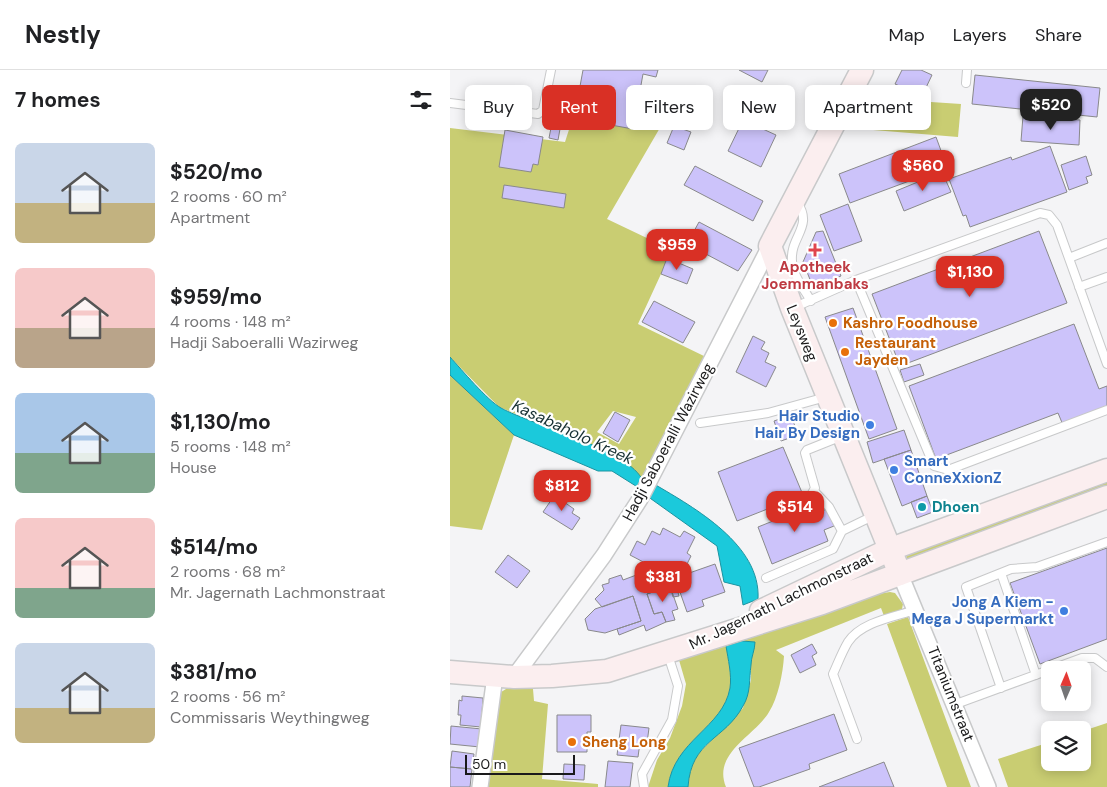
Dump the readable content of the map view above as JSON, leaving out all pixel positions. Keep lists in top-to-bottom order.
{
  "streets": {
    "main road": ["Leysweg", "Mr. Jagernath Lachmonstraat"],
    "street": ["Hadji Saboeralli Wazirweg", "Titaniumstraat"]
  },
  "crossings": [
    ["Leysweg", "Hadji Saboeralli Wazirweg"],
    ["Leysweg", "Mr. Jagernath Lachmonstraat"],
    ["Leysweg", "Titaniumstraat"],
    ["Mr. Jagernath Lachmonstraat", "Titaniumstraat"]
  ],
  "water": ["Kasabaholo Kreek"],
  "places": {
    "health": ["Apotheek Joemmanbaks"],
    "other": [
      "Kashro Foodhouse",
      "Restaurant Jayden",
      "Hair Studio Hair By Design",
      "Smart ConneXxionZ",
      "Dhoen",
      "Jong A Kiem - Mega J Supermarkt",
      "Sheng Long"
    ]
  },
  "scale_bar": "50 m",
  "north": "top",
  "page": {
    "header": "Nestly",
    "nav": ["Map", "Layers", "Share"],
    "heading": "7 homes",
    "chip": [
      "Buy",
      "Rent",
      "Filters",
      "New",
      "Apartment"
    ],
    "price": [
      "$520",
      "$560",
      "$959",
      "$1,130",
      "$812",
      "$514",
      "$381"
    ],
    "list": [
      {
        "name": "$520/mo",
        "note": "2 rooms · 60 m² · Apartment"
      },
      {
        "name": "$959/mo",
        "note": "4 rooms · 148 m² · Hadji Saboeralli Wazirweg"
      },
      {
        "name": "$1,130/mo",
        "note": "5 rooms · 148 m² · House"
      },
      {
        "name": "$514/mo",
        "note": "2 rooms · 68 m² · Mr. Jagernath Lachmonstraat"
      },
      {
        "name": "$381/mo",
        "note": "2 rooms · 56 m² · Commissaris Weythingweg"
      }
    ],
    "scale": "50 m"
  }
}
